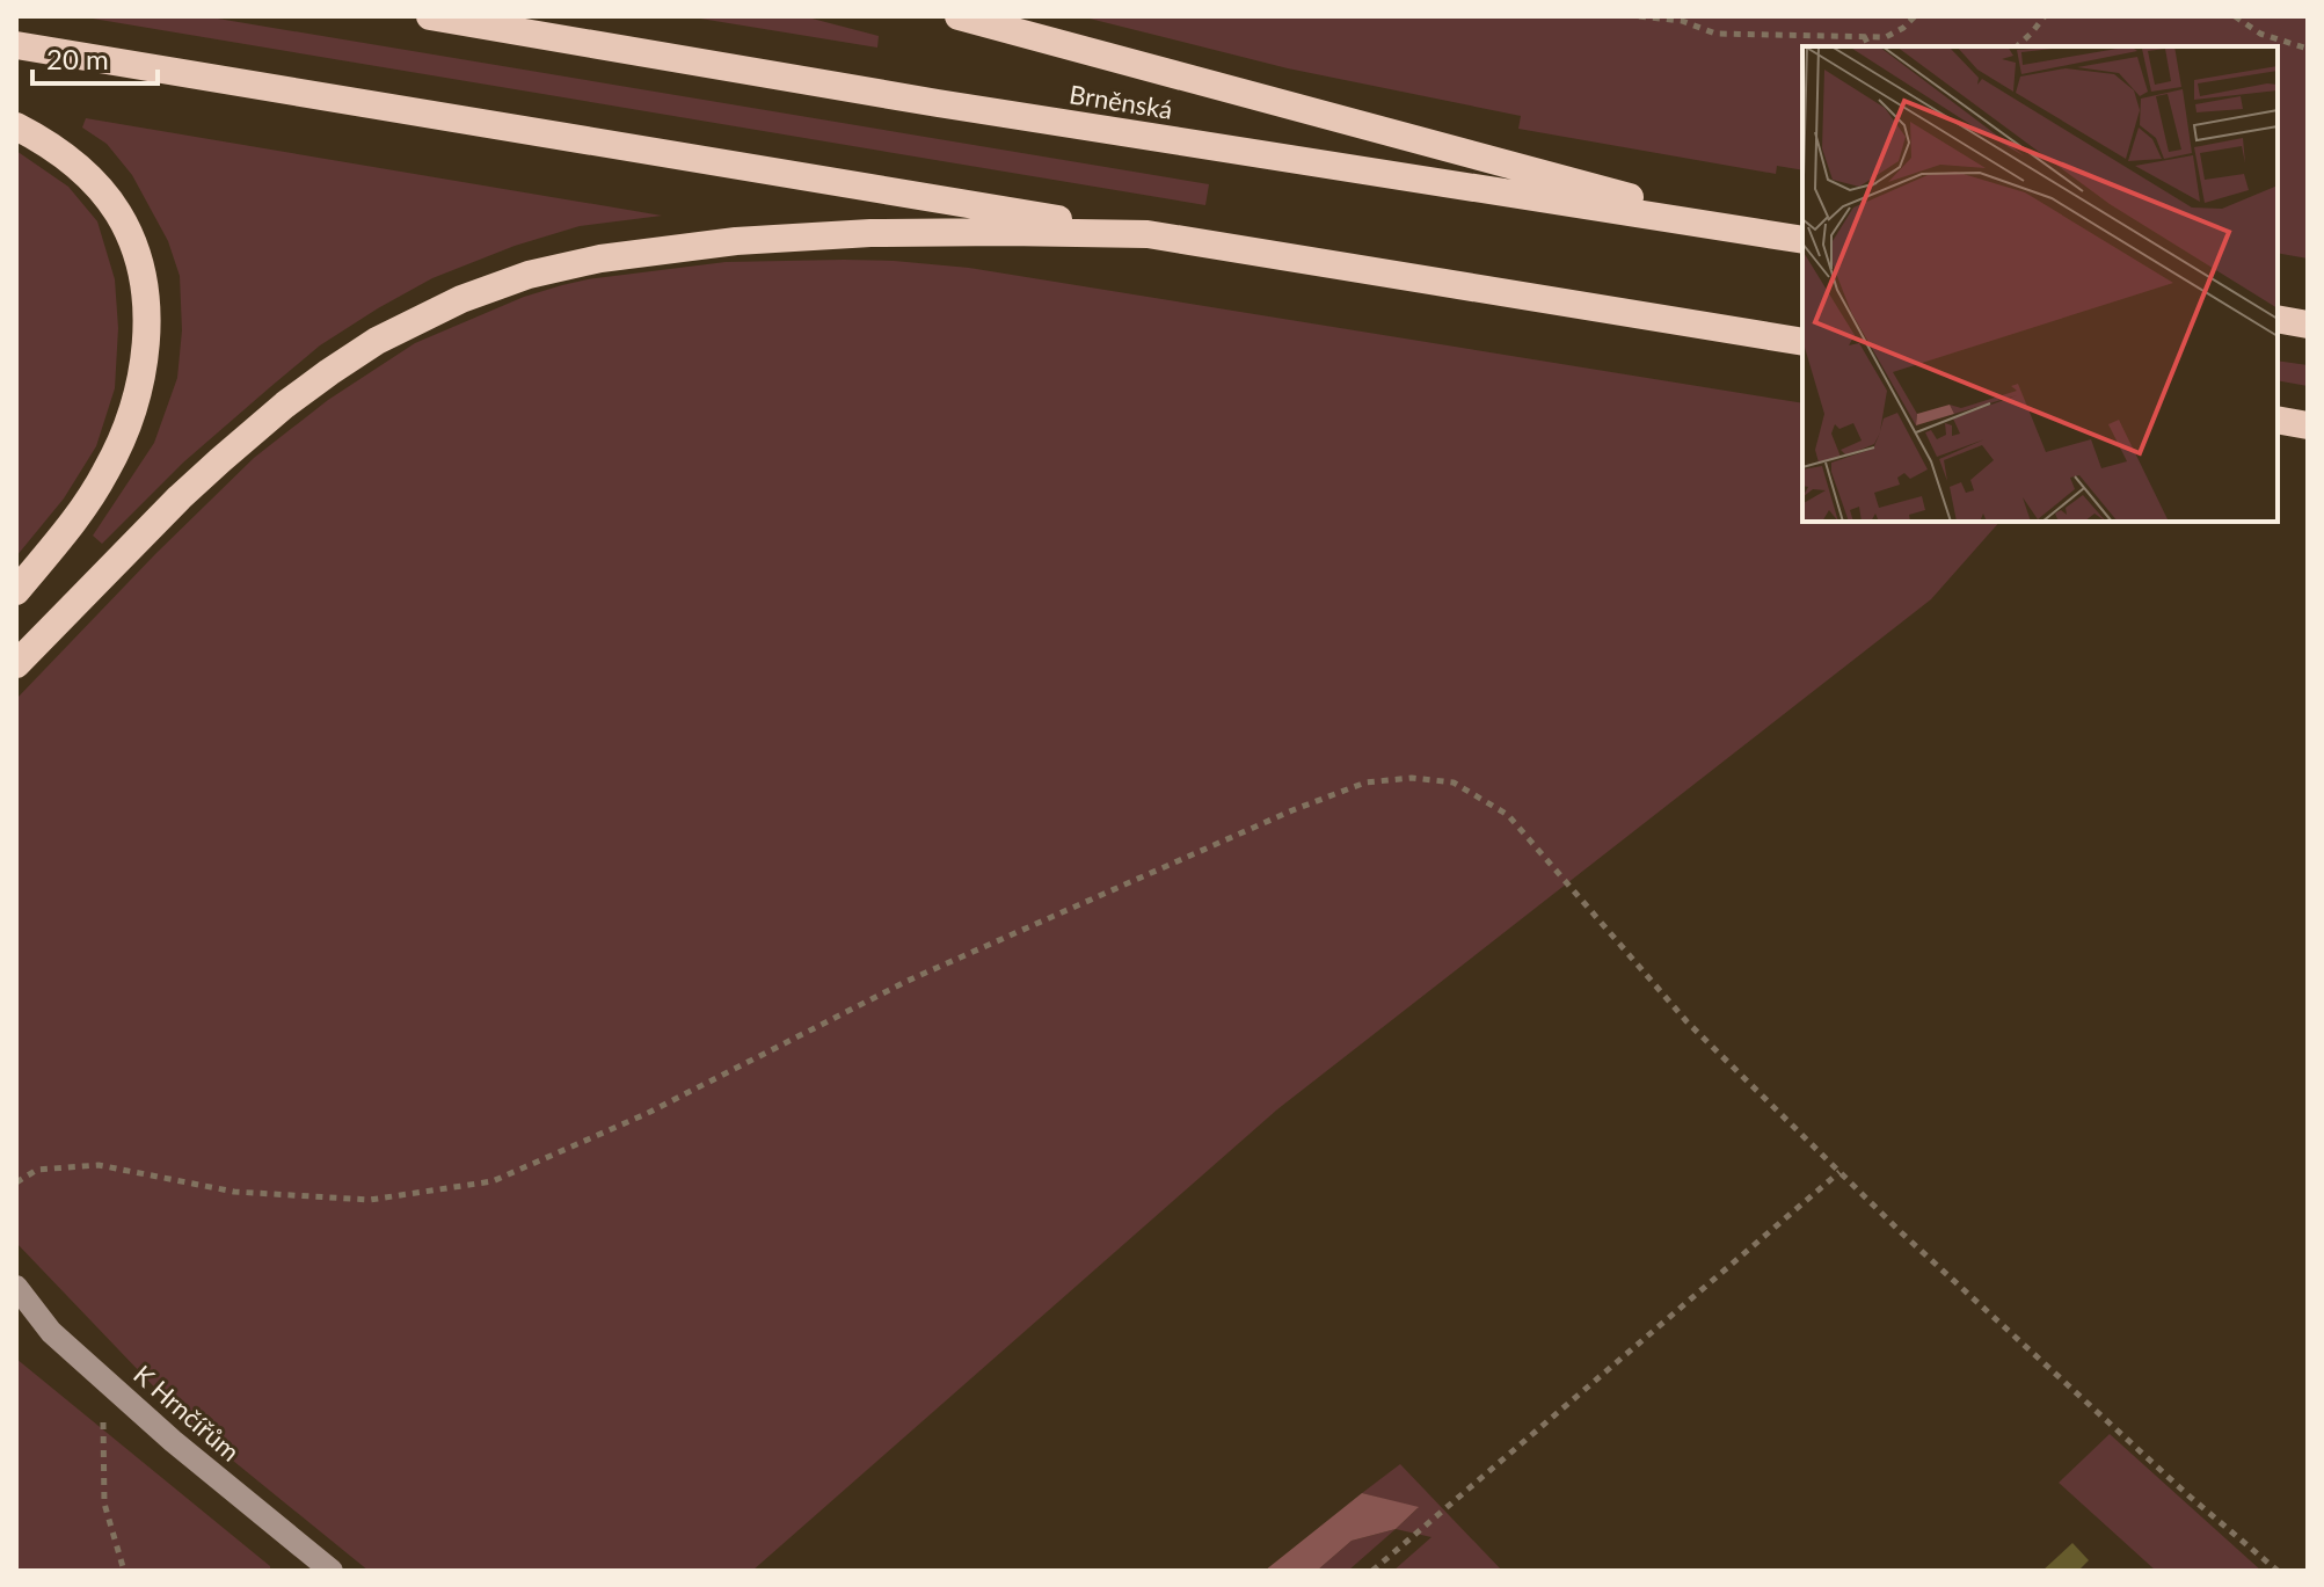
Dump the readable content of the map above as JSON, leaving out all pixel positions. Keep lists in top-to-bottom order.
{
  "streets": {
    "highway": ["Brněnská"],
    "street": ["K Hrnčířům"]
  },
  "scale_bar": "20 m"
}
